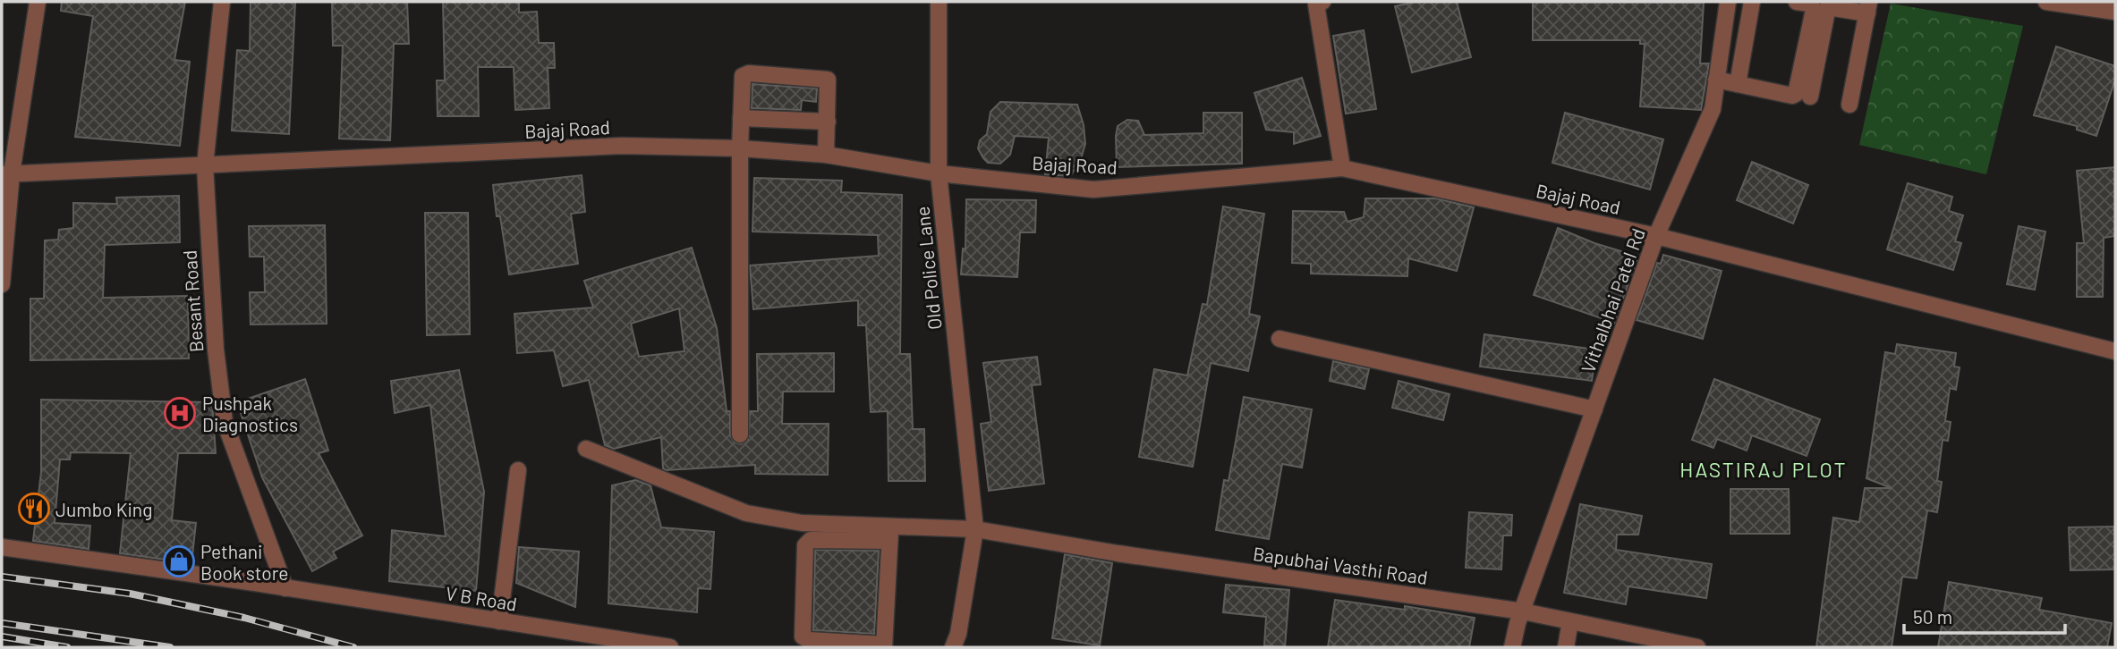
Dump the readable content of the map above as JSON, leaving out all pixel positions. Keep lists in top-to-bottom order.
{
  "streets": {
    "street": [
      "Bajaj Road",
      "Old Police Lane",
      "Vithalbhai Patel Rd",
      "Besant Road",
      "Bapubhai Vasthi Road",
      "V B Road"
    ]
  },
  "crossings": [
    ["Bajaj Road", "Old Police Lane"],
    ["Bajaj Road", "Vithalbhai Patel Rd"],
    ["Bajaj Road", "Besant Road"],
    ["Old Police Lane", "Bapubhai Vasthi Road"],
    ["Vithalbhai Patel Rd", "Bapubhai Vasthi Road"],
    ["Besant Road", "V B Road"]
  ],
  "districts": ["HASTIRAJ PLOT"],
  "places": {
    "hospital": ["Pushpak Diagnostics"],
    "restaurant": ["Jumbo King"],
    "shop": ["Pethani Book store"]
  },
  "scale_bar": "50 m"
}
